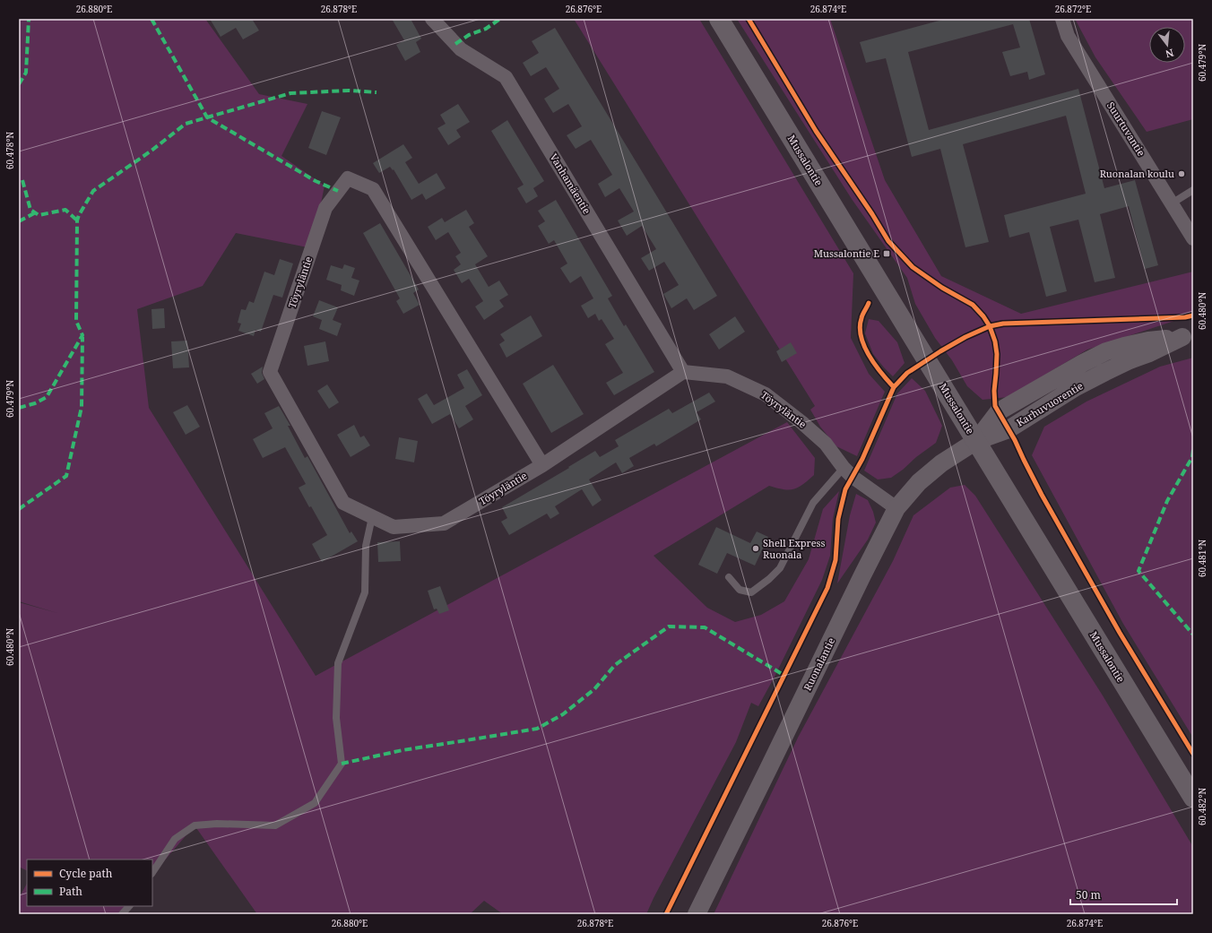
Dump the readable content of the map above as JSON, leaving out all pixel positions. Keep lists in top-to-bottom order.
{
  "streets": {
    "main road": ["Mussalontie"],
    "street": [
      "Suurtuvantie",
      "Vanhamäentie",
      "Töyryläntie",
      "Karhuvuorentie",
      "Ruonalantie"
    ]
  },
  "crossings": [
    ["Mussalontie", "Karhuvuorentie"],
    ["Mussalontie", "Ruonalantie"],
    ["Vanhamäentie", "Töyryläntie"],
    ["Töyryläntie", "Ruonalantie"],
    ["Karhuvuorentie", "Ruonalantie"]
  ],
  "places": {
    "other": ["Ruonalan koulu", "Shell Express Ruonala"],
    "transit": ["Mussalontie E"]
  },
  "legend": ["Cycle path", "Path"],
  "scale_bar": "50 m",
  "north": "bottom",
  "coordinates": [
    "26.880°E",
    "26.878°E",
    "26.876°E",
    "26.874°E",
    "26.872°E",
    "60.479°N",
    "60.478°N",
    "60.480°N",
    "60.481°N",
    "60.482°N"
  ]
}
